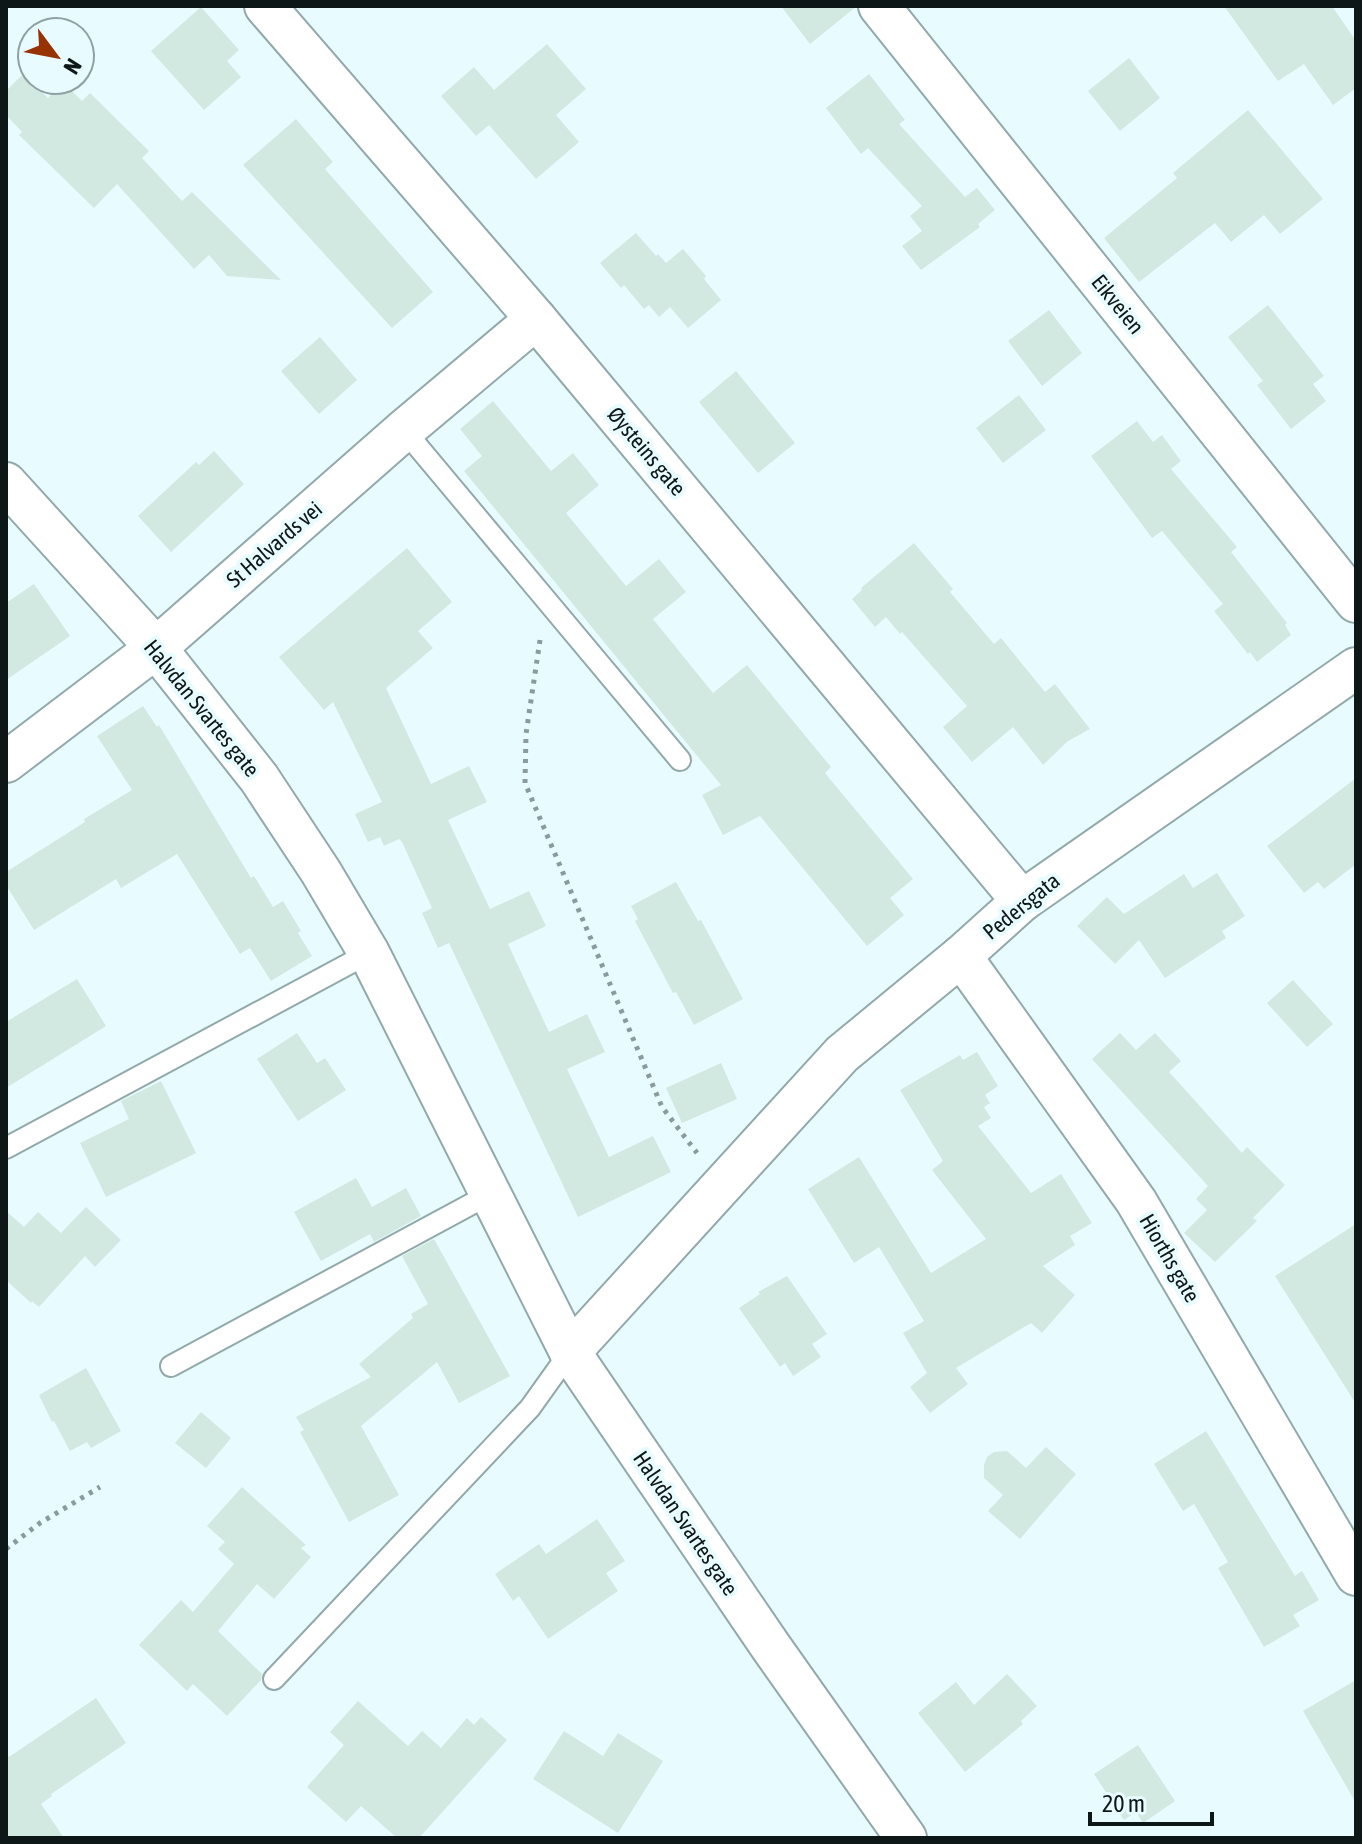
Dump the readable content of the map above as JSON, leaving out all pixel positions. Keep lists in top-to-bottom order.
{
  "streets": {
    "street": [
      "Eikveien",
      "Øysteins gate",
      "St Halvards vei",
      "Halvdan Svartes gate",
      "Pedersgata",
      "Hiorths gate"
    ]
  },
  "crossings": [
    ["Øysteins gate", "St Halvards vei"],
    ["Øysteins gate", "Pedersgata"],
    ["St Halvards vei", "Halvdan Svartes gate"],
    ["Halvdan Svartes gate", "Pedersgata"],
    ["Pedersgata", "Hiorths gate"]
  ],
  "scale_bar": "20 m",
  "north": "bottom right"
}
